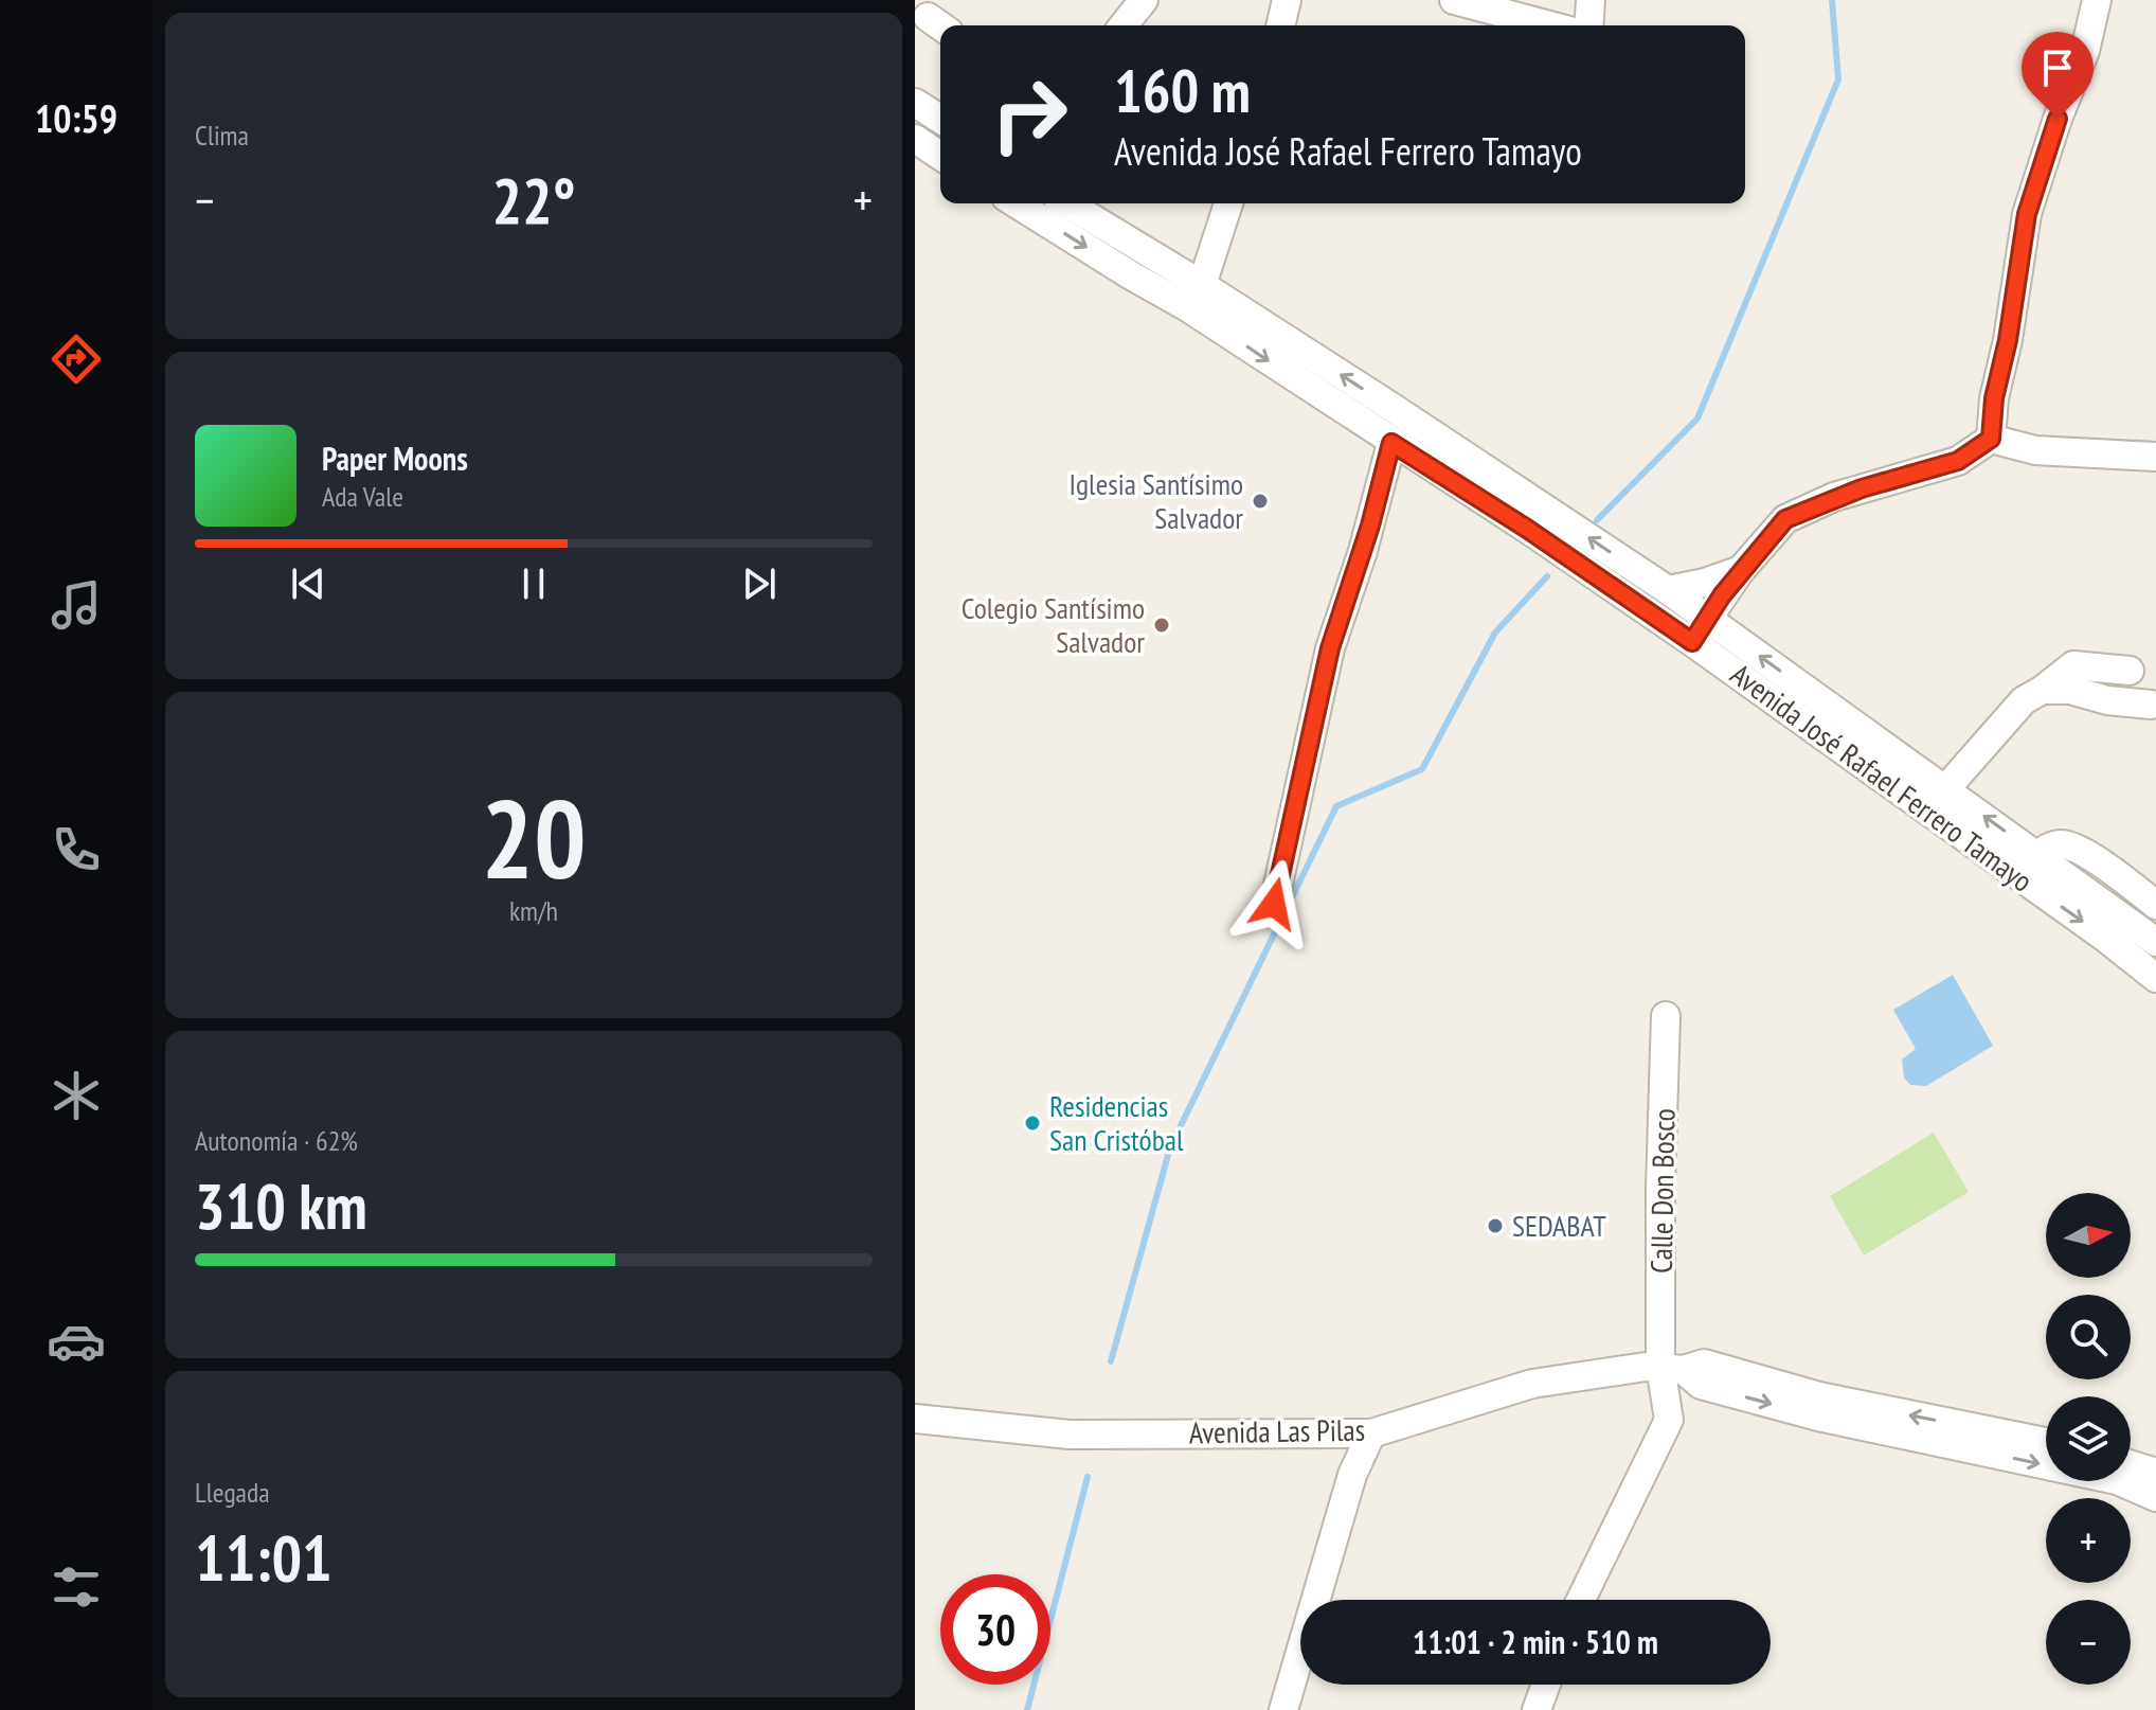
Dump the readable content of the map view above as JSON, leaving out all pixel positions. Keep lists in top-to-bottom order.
{
  "streets": {
    "street": ["Avenida José Rafael Ferrero Tamayo", "Calle Don Bosco", "Avenida Las Pilas"]
  },
  "crossings": [
    ["Calle Don Bosco", "Avenida Las Pilas"]
  ],
  "places": [
    "Iglesia Santísimo Salvador",
    "Colegio Santísimo Salvador",
    "Residencias San Cristóbal",
    "SEDABAT"
  ],
  "north": "right",
  "page": {
    "tabs": "10:59",
    "tile": [
      "Clima",
      ["20", "km/h"],
      ["Autonomía · 62%", "310 km"],
      ["Llegada", "11:01"]
    ],
    "turn": ["160 m", "Avenida José Rafael Ferrero Tamayo"],
    "heat": ["−", "22°", "+"],
    "song": ["Paper Moons", "Ada Vale"],
    "map_buttons": ["+", "−"],
    "limit": "30",
    "trip": "11:01 · 2 min · 510 m"
  }
}
